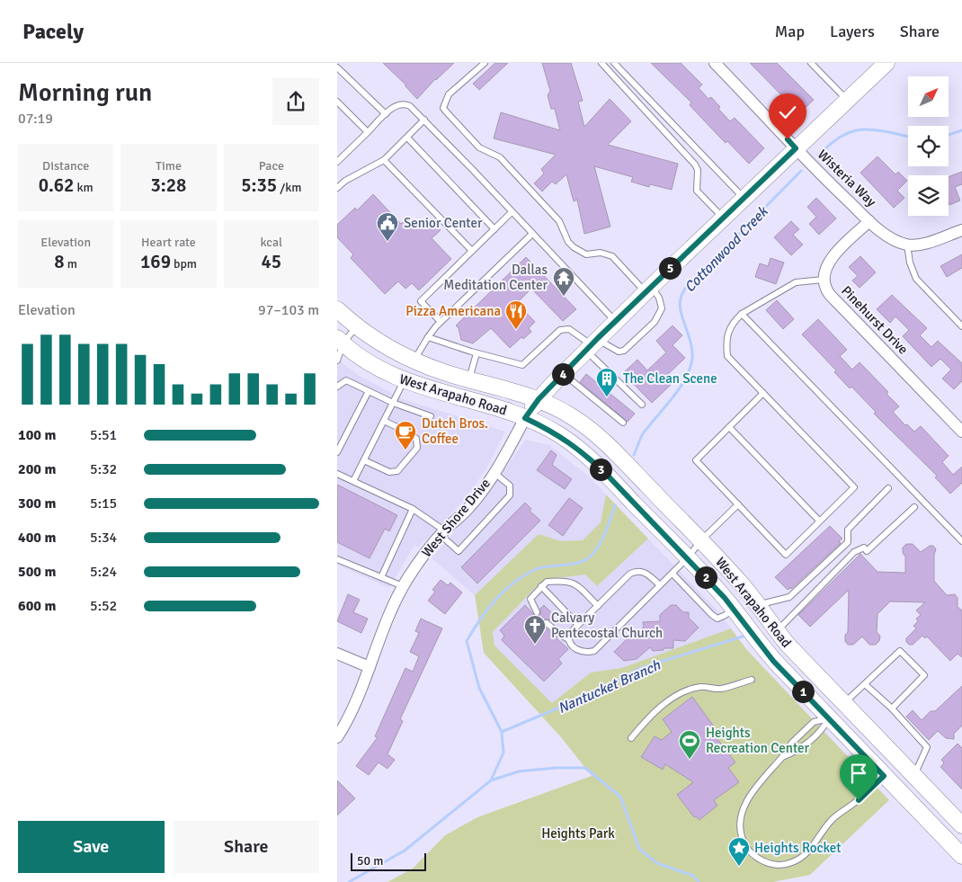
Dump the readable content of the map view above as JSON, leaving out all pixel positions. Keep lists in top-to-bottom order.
{
  "streets": {
    "main road": ["West Arapaho Road", "West Shore Drive"],
    "street": ["Wisteria Way", "Pinehurst Drive"]
  },
  "crossings": [
    ["Wisteria Way", "West Shore Drive"],
    ["West Arapaho Road", "West Shore Drive"]
  ],
  "water": ["Cottonwood Creek", "Nantucket Branch"],
  "parks": ["Heights Park"],
  "places": {
    "public building": ["Senior Center"],
    "temple": ["Dallas Meditation Center"],
    "restaurant": ["Pizza Americana"],
    "building": ["The Clean Scene"],
    "cafe": ["Dutch Bros. Coffee"],
    "church": ["Calvary Pentecostal Church"],
    "sports": ["Heights Recreation Center"],
    "place": ["Heights Rocket"]
  },
  "scale_bar": "50 m",
  "north": "top right",
  "page": {
    "header": "Pacely",
    "nav": ["Map", "Layers", "Share"],
    "heading": ["Morning run", "07:19"],
    "stats": [
      ["Distance", "0.62 km"],
      ["Time", "3:28"],
      ["Pace", "5:35 /km"],
      ["Elevation", "8 m"],
      ["Heart rate", "169 bpm"],
      ["kcal", "45"]
    ],
    "pins": [
      "5",
      "4",
      "3",
      "2",
      "1"
    ],
    "chart": ["Elevation", "97–103 m"],
    "list": [
      {
        "name": "100 m",
        "note": "5:51"
      },
      {
        "name": "200 m",
        "note": "5:32"
      },
      {
        "name": "300 m",
        "note": "5:15"
      },
      {
        "name": "400 m",
        "note": "5:34"
      },
      {
        "name": "500 m",
        "note": "5:24"
      },
      {
        "name": "600 m",
        "note": "5:52"
      }
    ],
    "buttons": ["Save", "Share"],
    "scale": "50 m"
  }
}
